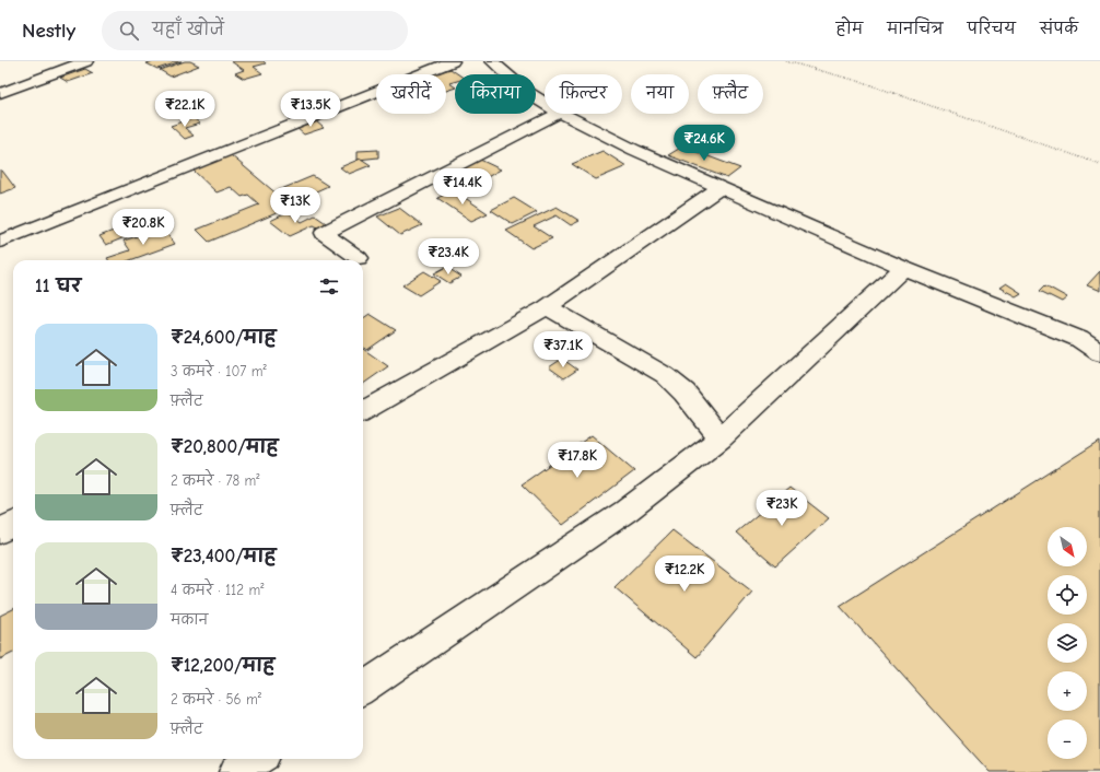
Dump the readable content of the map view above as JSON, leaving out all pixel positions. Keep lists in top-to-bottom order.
{
  "north": "bottom right",
  "page": {
    "header": "Nestly",
    "search": "यहाँ खोजें",
    "nav": [
      "होम",
      "मानचित्र",
      "परिचय",
      "संपर्क"
    ],
    "chip": [
      "खरीदें",
      "किराया",
      "फ़िल्टर",
      "नया",
      "फ़्लैट"
    ],
    "price": [
      "₹22.1K",
      "₹13.5K",
      "₹24.6K",
      "₹14.4K",
      "₹13K",
      "₹20.8K",
      "₹23.4K",
      "₹37.1K",
      "₹17.8K",
      "₹23K",
      "₹12.2K"
    ],
    "heading": "11 घर",
    "list": [
      {
        "name": "₹24,600/माह",
        "note": "3 कमरे · 107 m² · फ़्लैट"
      },
      {
        "name": "₹20,800/माह",
        "note": "2 कमरे · 78 m² · फ़्लैट"
      },
      {
        "name": "₹23,400/माह",
        "note": "4 कमरे · 112 m² · मकान"
      },
      {
        "name": "₹12,200/माह",
        "note": "2 कमरे · 56 m² · फ़्लैट"
      }
    ],
    "map_buttons": ["+", "−"]
  }
}
